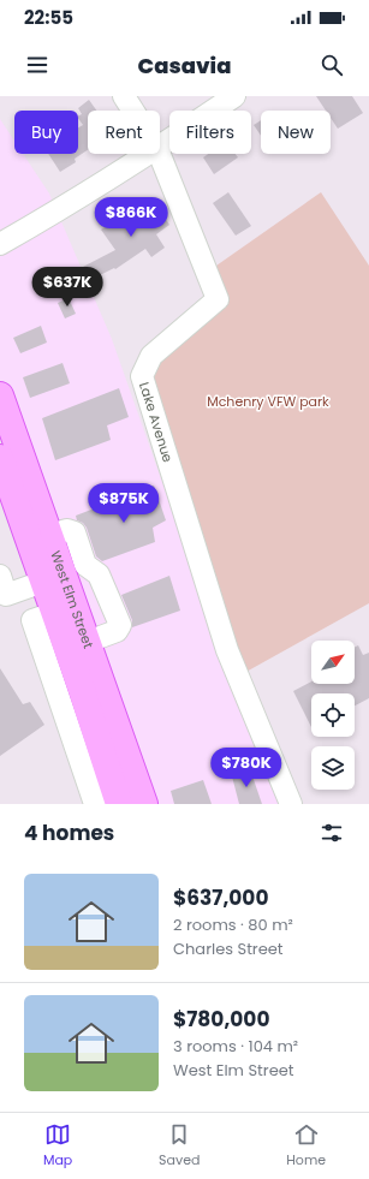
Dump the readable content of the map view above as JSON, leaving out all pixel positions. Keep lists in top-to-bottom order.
{
  "streets": {
    "main road": ["West Elm Street"],
    "street": ["Lake Avenue"]
  },
  "parks": ["Mchenry VFW park"],
  "north": "top right",
  "page": {
    "status": "22:55",
    "header": "Casavia",
    "chip": [
      "Buy",
      "Rent",
      "Filters",
      "New"
    ],
    "price": [
      "$866K",
      "$637K",
      "$875K",
      "$780K"
    ],
    "heading": "4 homes",
    "list": [
      {
        "name": "$637,000",
        "note": "2 rooms · 80 m² · Charles Street"
      },
      {
        "name": "$780,000",
        "note": "3 rooms · 104 m² · West Elm Street"
      }
    ],
    "tabs": ["Map", "Saved", "Home"]
  }
}
